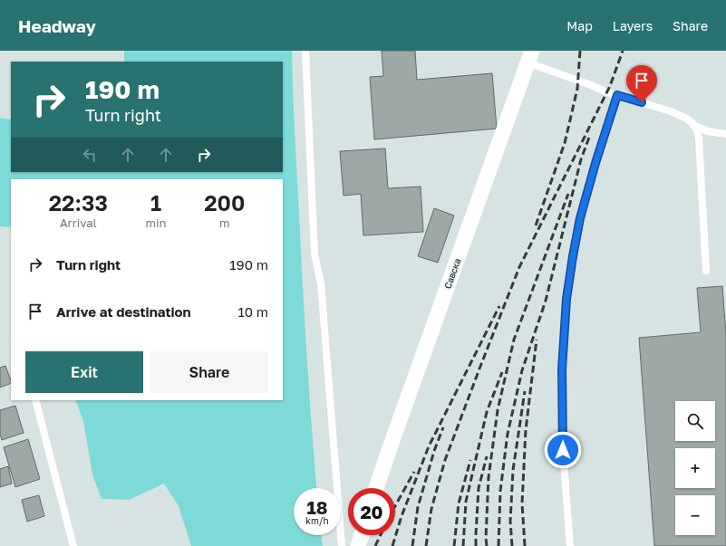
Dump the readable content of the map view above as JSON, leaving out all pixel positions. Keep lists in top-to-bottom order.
{
  "streets": {
    "street": ["Савска"]
  },
  "page": {
    "header": "Headway",
    "nav": ["Map", "Layers", "Share"],
    "turn": ["190 m", "Turn right"],
    "eta": [
      "22:33",
      "Arrival",
      "1",
      "min",
      "200",
      "m"
    ],
    "list": [
      {
        "name": "Turn right",
        "value": "190 m"
      },
      {
        "name": "Arrive at destination",
        "value": "10 m"
      }
    ],
    "buttons": ["Exit", "Share"],
    "map_buttons": ["+", "−"],
    "speed": "18 km/h",
    "limit": "20"
  }
}
